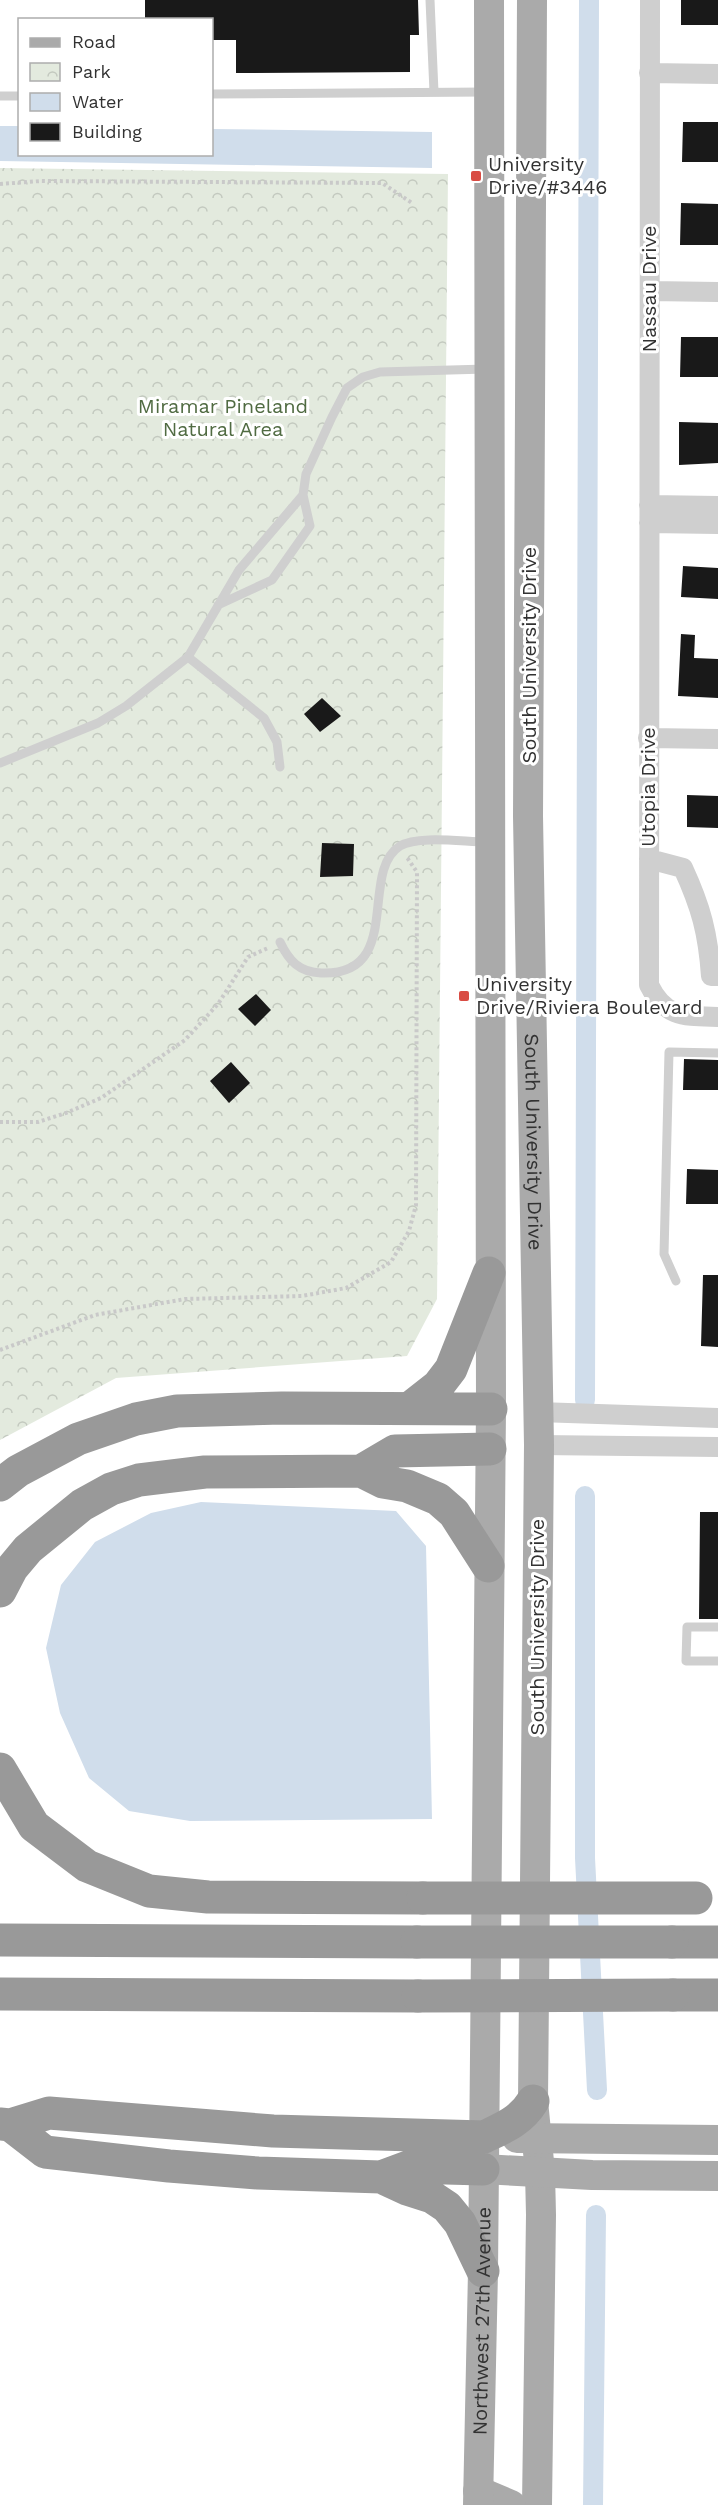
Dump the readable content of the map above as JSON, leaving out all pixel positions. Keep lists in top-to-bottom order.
{
  "streets": {
    "main road": ["South University Drive", "Northwest 27th Avenue"],
    "street": ["Nassau Drive", "Utopia Drive"]
  },
  "crossings": [
    ["Nassau Drive", "Utopia Drive"],
    ["South University Drive", "Northwest 27th Avenue"]
  ],
  "parks": ["Miramar Pineland Natural Area"],
  "places": {
    "transit": ["University Drive/#3446", "University Drive/Riviera Boulevard"]
  },
  "legend": [
    "Road",
    "Park",
    "Water",
    "Building"
  ]
}
